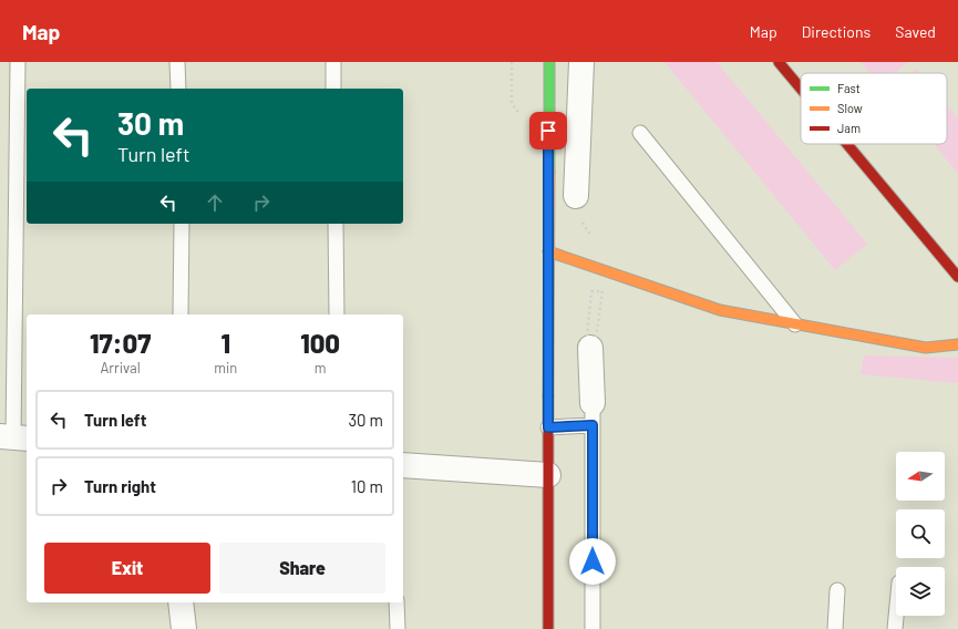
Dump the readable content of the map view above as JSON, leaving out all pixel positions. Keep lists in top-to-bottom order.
{
  "legend": ["Fast", "Slow", "Jam"],
  "north": "left",
  "page": {
    "header": "Map",
    "nav": ["Map", "Directions", "Saved"],
    "turn": ["30 m", "Turn left"],
    "eta": [
      "17:07",
      "Arrival",
      "1",
      "min",
      "100",
      "m"
    ],
    "list": [
      {
        "name": "Turn left",
        "value": "30 m"
      },
      {
        "name": "Turn right",
        "value": "10 m"
      }
    ],
    "buttons": ["Exit", "Share"]
  }
}
